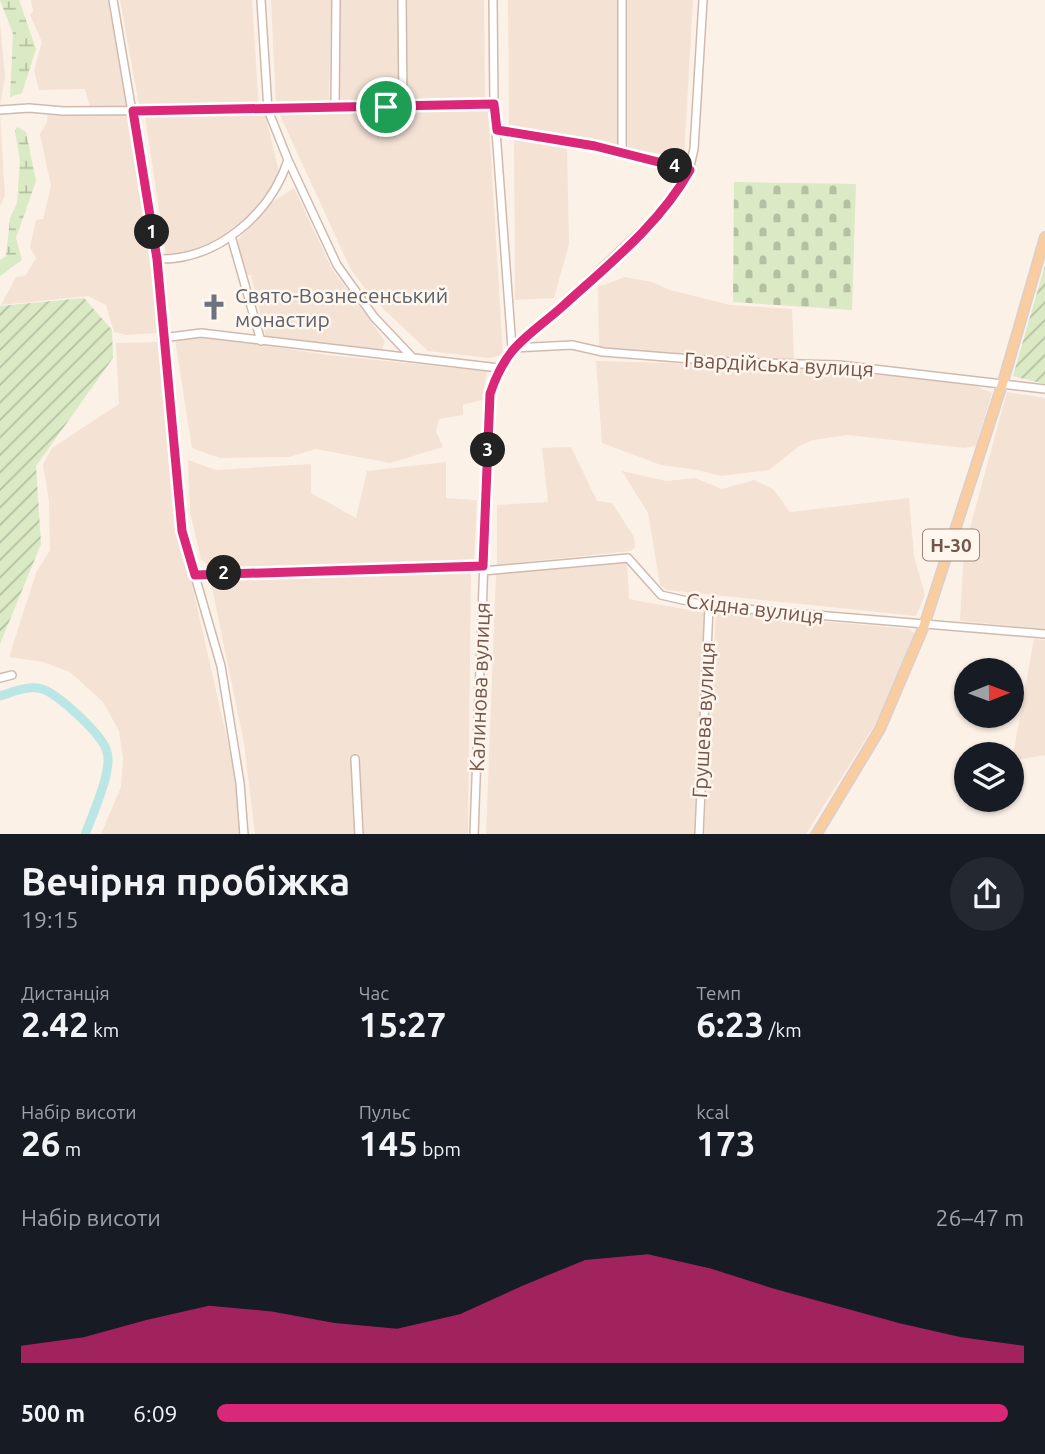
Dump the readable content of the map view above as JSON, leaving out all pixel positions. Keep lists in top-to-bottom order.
{
  "streets": {
    "main road": ["Н-30"],
    "street": [
      "Гвардійська вулиця",
      "Східна вулиця",
      "Калинова вулиця",
      "Грушева вулиця"
    ]
  },
  "crossings": [
    ["Гвардійська вулиця", "Н-30"],
    ["Гвардійська вулиця", "Калинова вулиця"],
    ["Н-30", "Східна вулиця"],
    ["Східна вулиця", "Калинова вулиця"],
    ["Східна вулиця", "Грушева вулиця"]
  ],
  "places": {
    "church": ["Cвято-Вознесенський монастир"]
  },
  "north": "right",
  "page": {
    "pins": [
      "4",
      "1",
      "3",
      "2"
    ],
    "heading": ["Вечірня пробіжка", "19:15"],
    "stats": [
      ["Дистанція", "2.42 km"],
      ["Час", "15:27"],
      ["Темп", "6:23 /km"],
      ["Набір висоти", "26 m"],
      ["Пульс", "145 bpm"],
      ["kcal", "173"]
    ],
    "chart": ["Набір висоти", "26–47 m"],
    "list": [
      {
        "name": "500 m",
        "note": "6:09"
      }
    ]
  }
}
